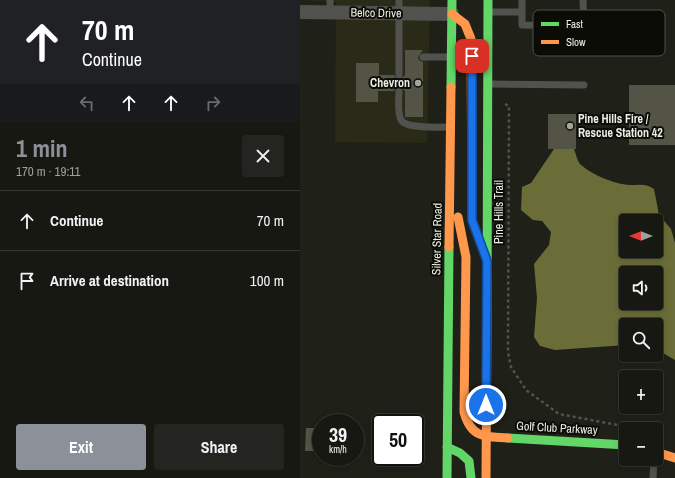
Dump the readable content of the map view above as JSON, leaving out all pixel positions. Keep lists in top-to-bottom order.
{
  "streets": {
    "main road": ["Silver Star Road", "Golf Club Parkway"],
    "street": ["Belco Drive"],
    "path": ["Pine Hills Trail"]
  },
  "crossings": [
    ["Belco Drive", "Silver Star Road"]
  ],
  "places": ["Chevron", "Pine Hills Fire / Rescue Station 42"],
  "legend": ["Fast", "Slow"],
  "north": "left",
  "page": {
    "turn": ["70 m", "Continue"],
    "heading": ["1 min", "170 m · 19:11"],
    "list": [
      {
        "name": "Continue",
        "value": "70 m"
      },
      {
        "name": "Arrive at destination",
        "value": "100 m"
      }
    ],
    "map_buttons": ["+", "−"],
    "speed": "39 km/h",
    "limit": "50",
    "buttons": ["Exit", "Share"]
  }
}
